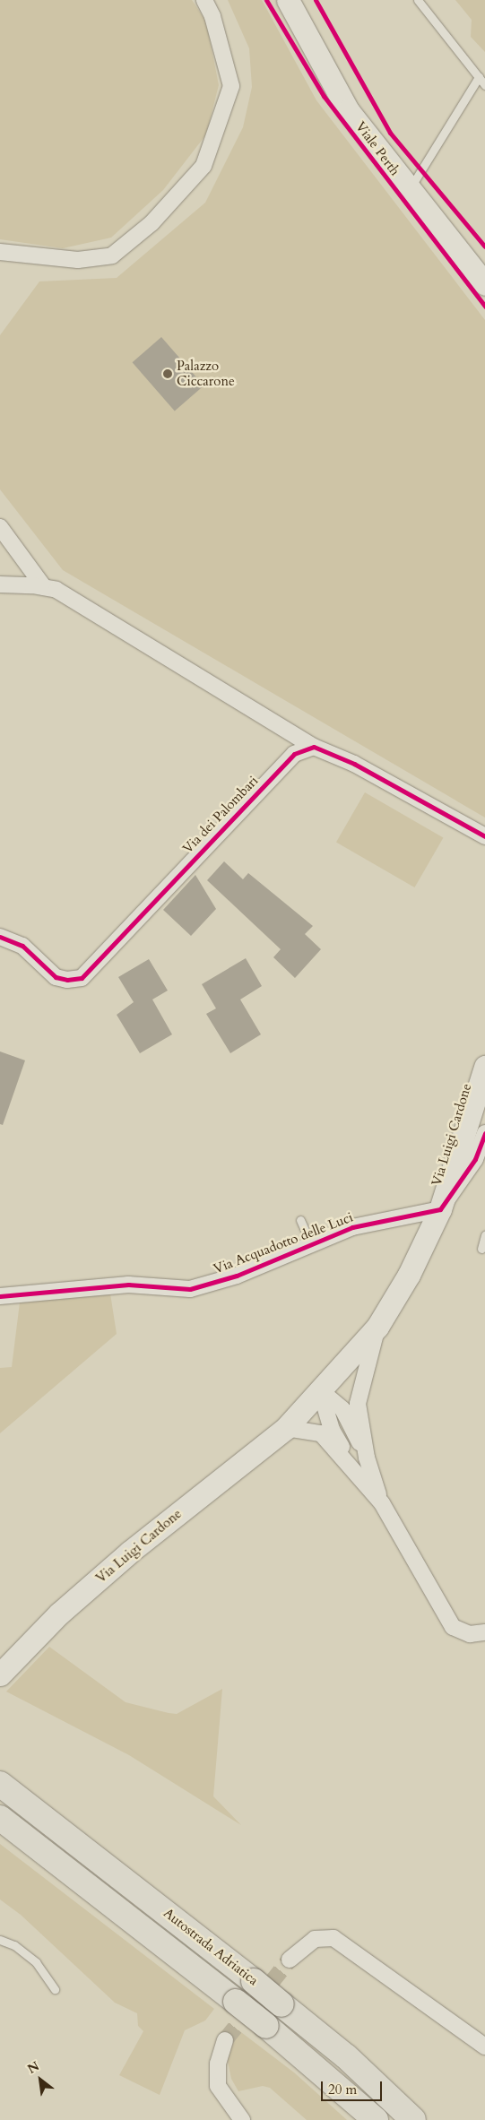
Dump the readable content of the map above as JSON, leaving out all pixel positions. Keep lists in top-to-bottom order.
{
  "streets": {
    "highway": ["Autostrada Adriatica"],
    "main road": ["Viale Perth", "Via Luigi Cardone"],
    "street": ["Via dei Palombari", "Via Acquadotto delle Luci"]
  },
  "crossings": [
    ["Via Luigi Cardone", "Via Acquadotto delle Luci"]
  ],
  "places": ["Palazzo Ciccarone"],
  "scale_bar": "20 m",
  "north": "top left"
}
